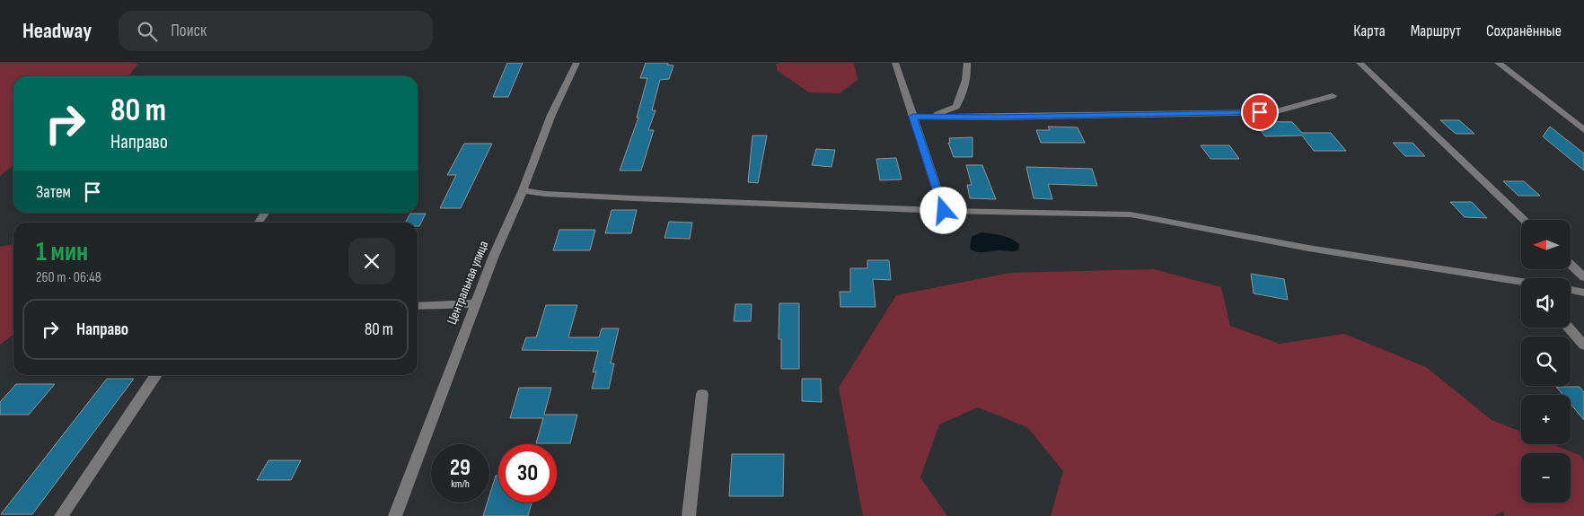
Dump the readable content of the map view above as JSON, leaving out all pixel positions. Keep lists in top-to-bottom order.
{
  "streets": {
    "street": ["Центральная улица"]
  },
  "north": "left",
  "page": {
    "header": "Headway",
    "search": "Поиск",
    "nav": ["Карта", "Маршрут", "Сохранённые"],
    "turn": ["80 m", "Направо"],
    "then": "Затем",
    "map_buttons": ["+", "−"],
    "heading": ["1 мин", "260 m · 06:48"],
    "list": [
      {
        "name": "Направо",
        "value": "80 m"
      }
    ],
    "speed": "29 km/h",
    "limit": "30"
  }
}
